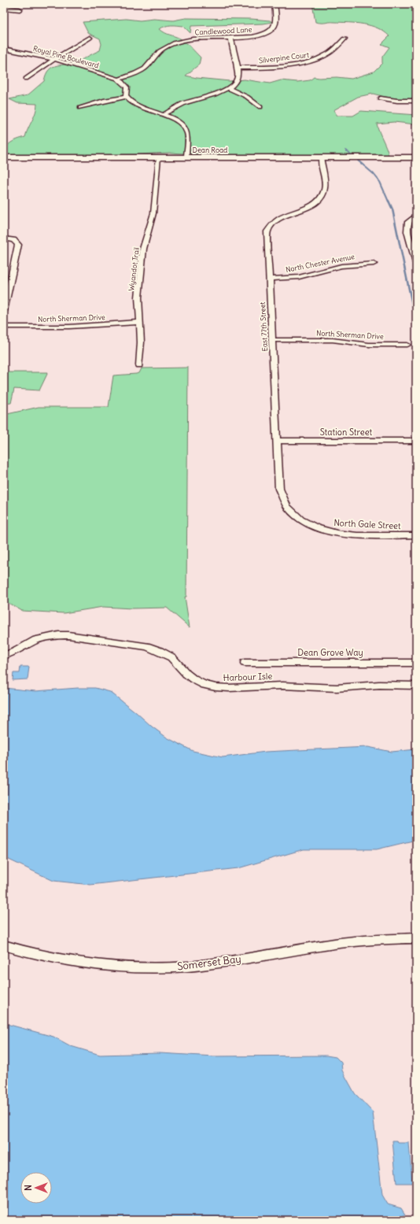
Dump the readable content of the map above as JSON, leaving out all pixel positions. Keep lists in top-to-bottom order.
{
  "streets": {
    "street": [
      "Candlewood Lane",
      "Royal Pine Boulevard",
      "Silverpine Court",
      "Dean Road",
      "North Chester Avenue",
      "Wyandot Trail",
      "North Sherman Drive",
      "East 77th Street",
      "Station Street",
      "North Gale Street",
      "Dean Grove Way",
      "Harbour Isle",
      "Somerset Bay"
    ]
  },
  "crossings": [
    ["Candlewood Lane", "Royal Pine Boulevard"],
    ["Dean Road", "Wyandot Trail"],
    ["Dean Road", "East 77th Street"],
    ["North Chester Avenue", "East 77th Street"],
    ["Wyandot Trail", "North Sherman Drive"],
    ["North Sherman Drive", "East 77th Street"],
    ["East 77th Street", "Station Street"],
    ["East 77th Street", "North Gale Street"]
  ],
  "north": "left"
}
